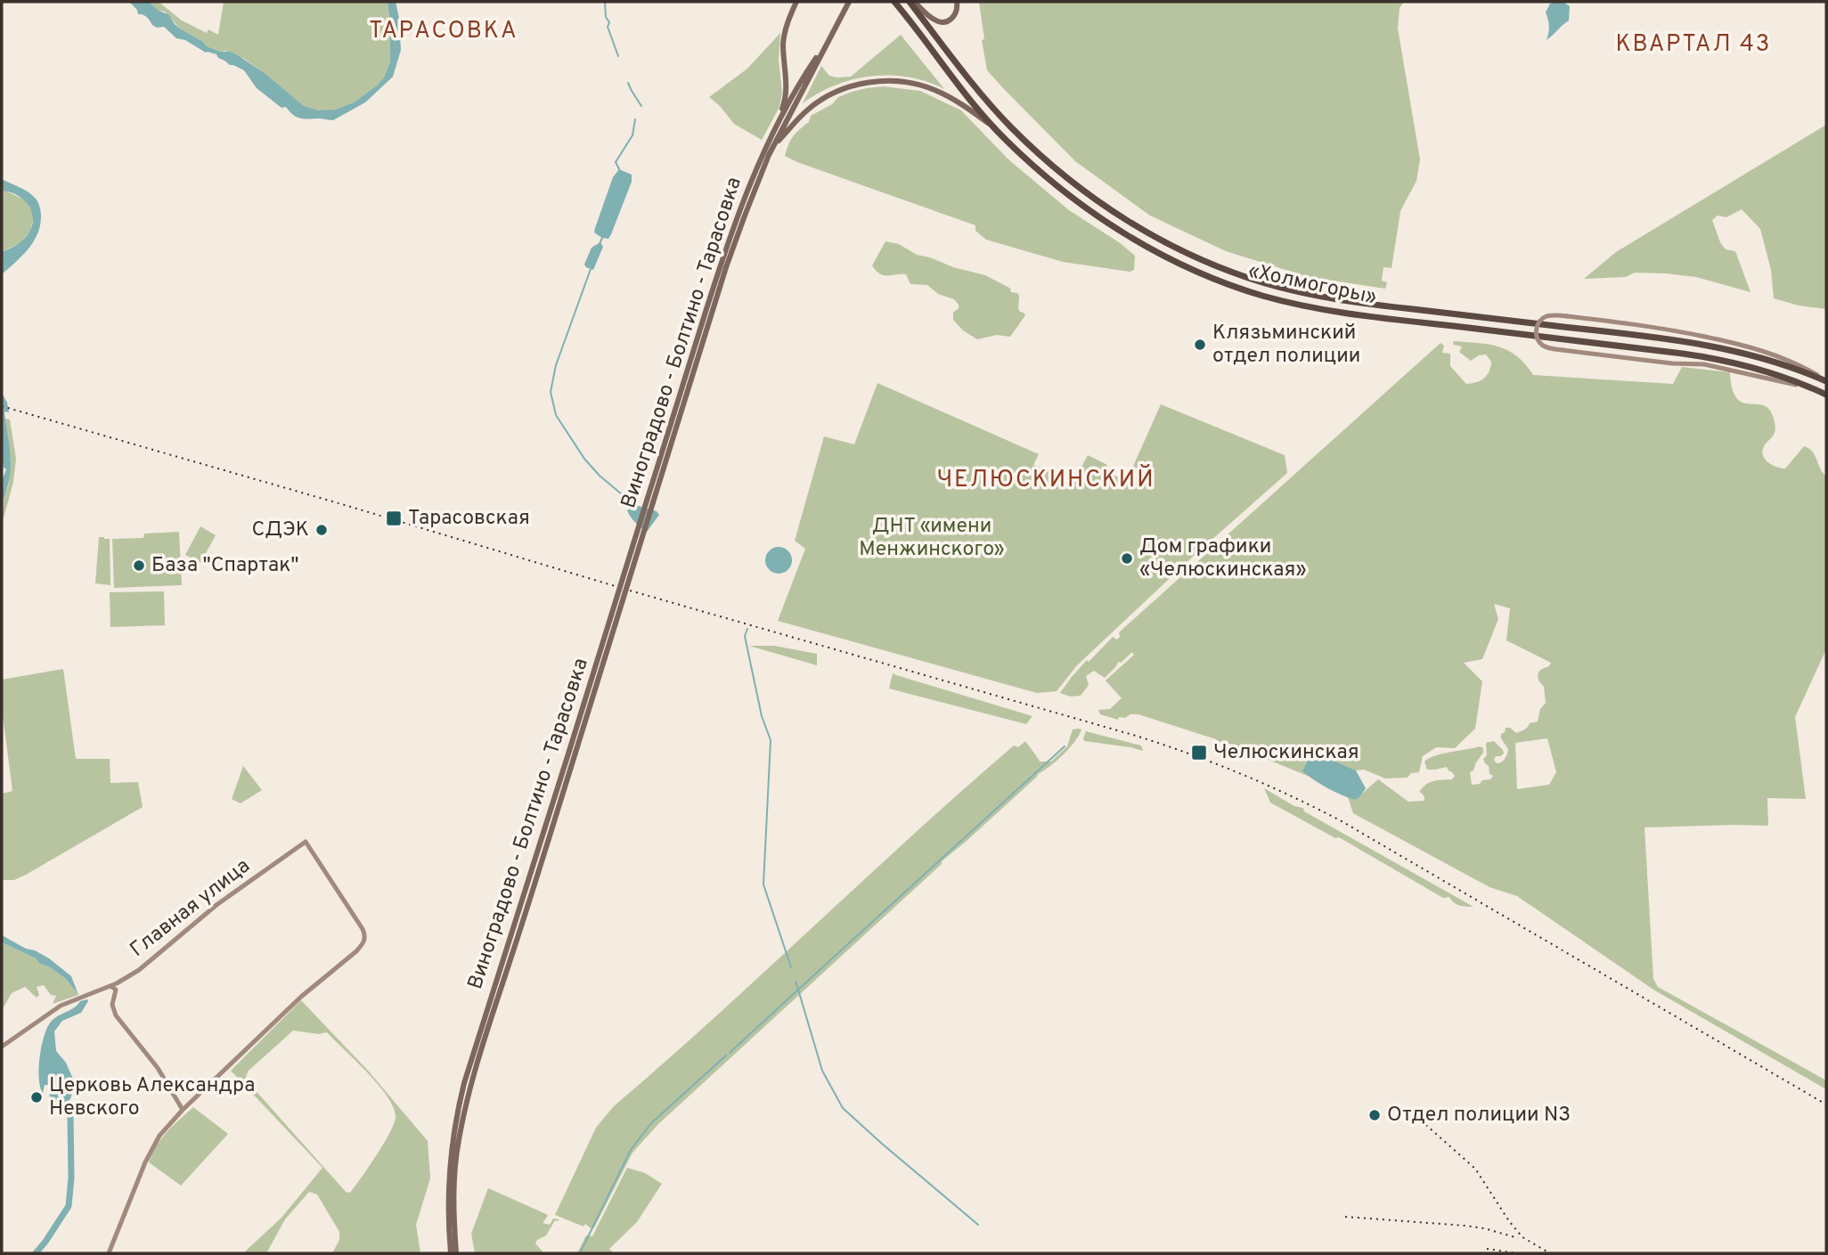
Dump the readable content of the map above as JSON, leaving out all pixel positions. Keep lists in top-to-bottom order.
{
  "streets": {
    "highway": ["«Холмогоры»"],
    "main road": ["Виноградово - Болтино - Тарасовка", "Главная улица"]
  },
  "districts": ["ТАРАСОВКА", "КВАРТАЛ 43", "ЧЕЛЮСКИНСКИЙ"],
  "parks": ["ДНТ «имени Менжинского»"],
  "places": {
    "other": [
      "Клязьминский отдел полиции",
      "СДЭК",
      "Дом графики «Челюскинская»",
      "База \"Спартак\"",
      "Церковь Александра Невского",
      "Отдел полиции N3"
    ],
    "transit": ["Тарасовская", "Челюскинская"]
  }
}
